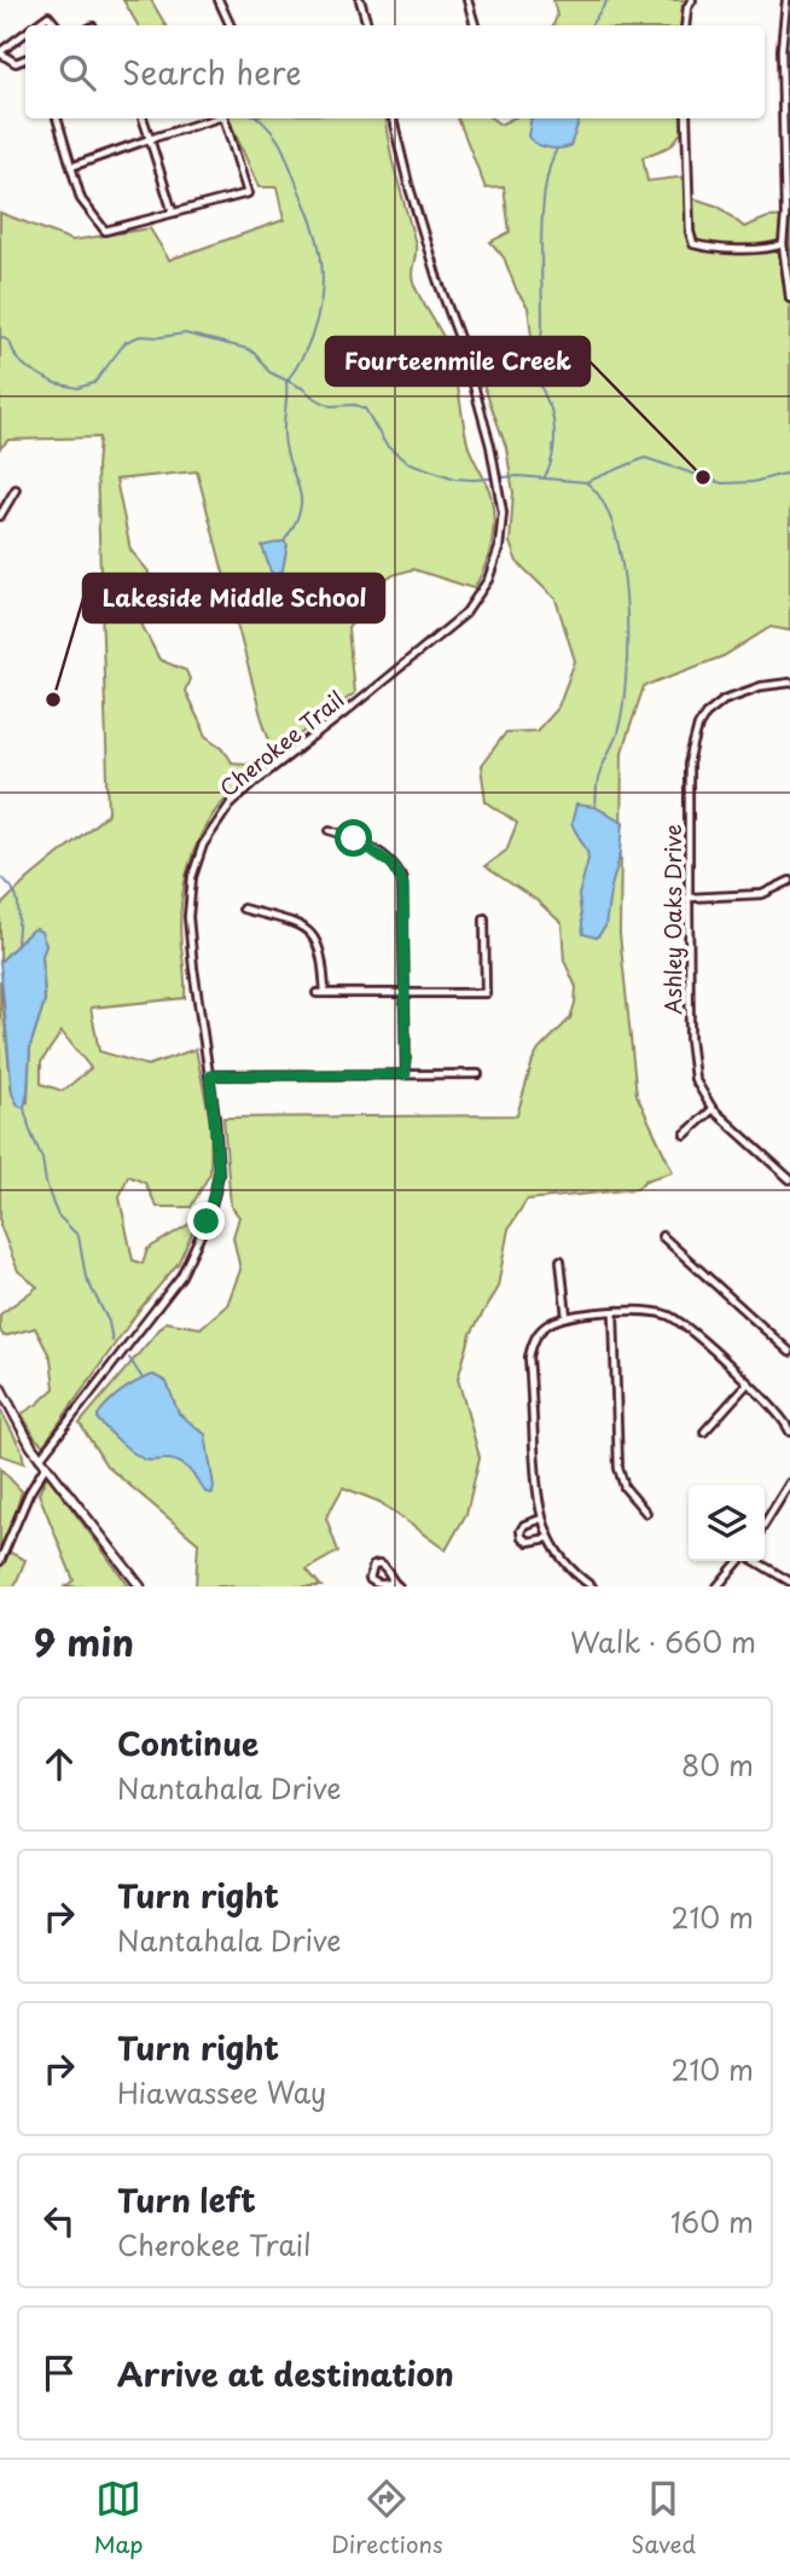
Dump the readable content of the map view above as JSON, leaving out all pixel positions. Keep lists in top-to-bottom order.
{
  "streets": {
    "street": ["Cherokee Trail", "Ashley Oaks Drive"]
  },
  "places": ["Fourteenmile Creek", "Lakeside Middle School"],
  "page": {
    "search": "Search here",
    "heading": ["9 min", "Walk · 660 m"],
    "list": [
      ["Continue", "Nantahala Drive", "80 m"],
      ["Turn right", "Nantahala Drive", "210 m"],
      ["Turn right", "Hiawassee Way", "210 m"],
      ["Turn left", "Cherokee Trail", "160 m"],
      "Arrive at destination"
    ],
    "nav": ["Map", "Directions", "Saved"]
  }
}
